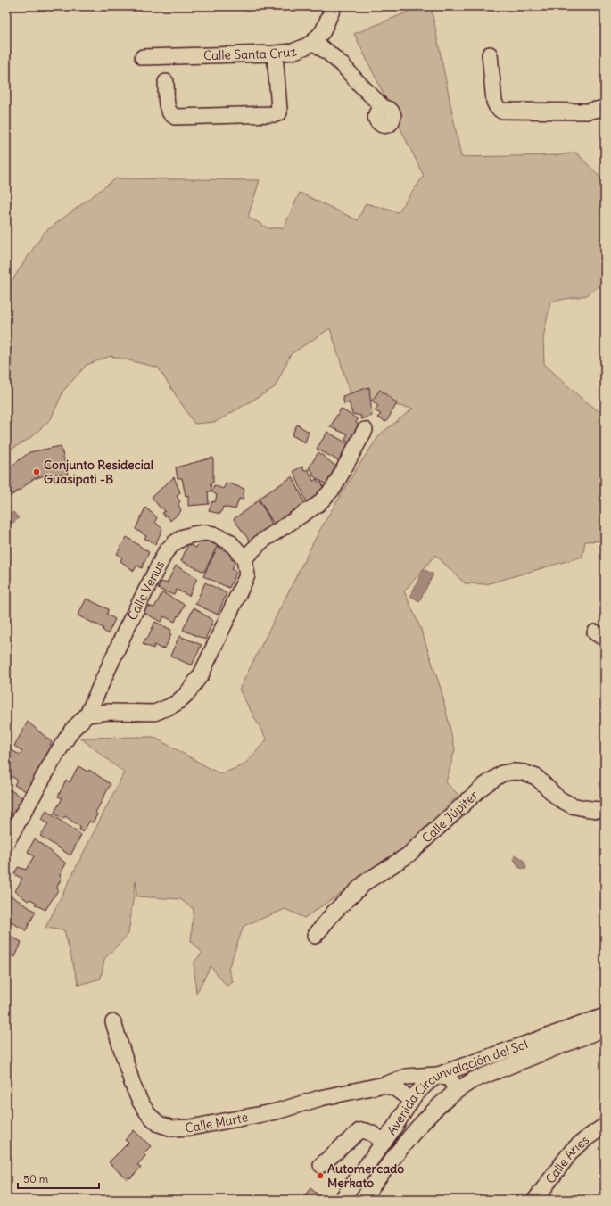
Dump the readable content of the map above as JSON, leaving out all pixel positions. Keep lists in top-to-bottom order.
{
  "streets": {
    "street": [
      "Calle Santa Cruz",
      "Calle Venus",
      "Calle Júpiter",
      "Avenida Circunvalación del Sol",
      "Calle Marte",
      "Calle Aries"
    ]
  },
  "crossings": [
    ["Avenida Circunvalación del Sol", "Calle Marte"]
  ],
  "places": ["Conjunto Residecial Guasipati -B", "Automercado Merkato"],
  "scale_bar": "50 m"
}
